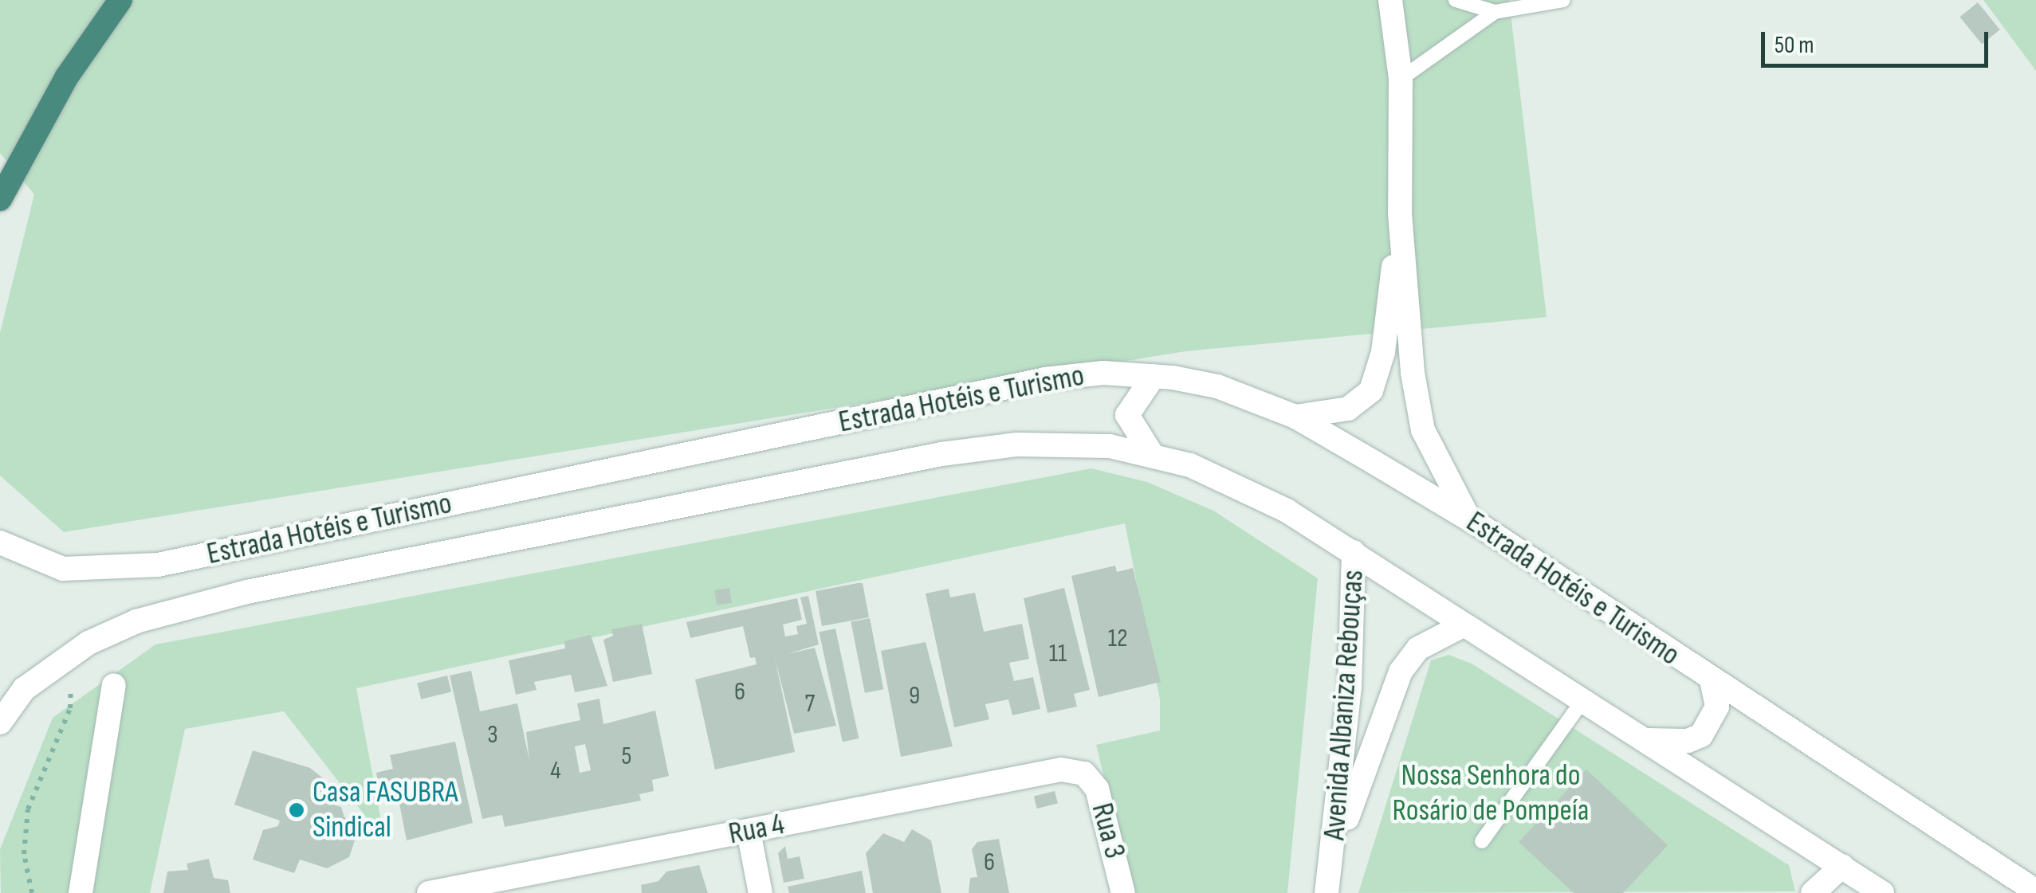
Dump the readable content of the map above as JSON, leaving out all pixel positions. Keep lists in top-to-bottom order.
{
  "streets": {
    "main road": [
      "Estrada Hotéis e Turismo",
      "Avenida Albaniza Rebouças",
      "Rua 4",
      "Rua 3"
    ]
  },
  "crossings": [
    ["Estrada Hotéis e Turismo", "Avenida Albaniza Rebouças"],
    ["Rua 4", "Rua 3"]
  ],
  "parks": ["Nossa Senhora do Rosário de Pompeía"],
  "places": ["Casa FASUBRA Sindical"],
  "house_numbers": [
    "12",
    "11",
    "6",
    "9",
    "7",
    "3",
    "5",
    "4",
    "6"
  ],
  "scale_bar": "50 m"
}
